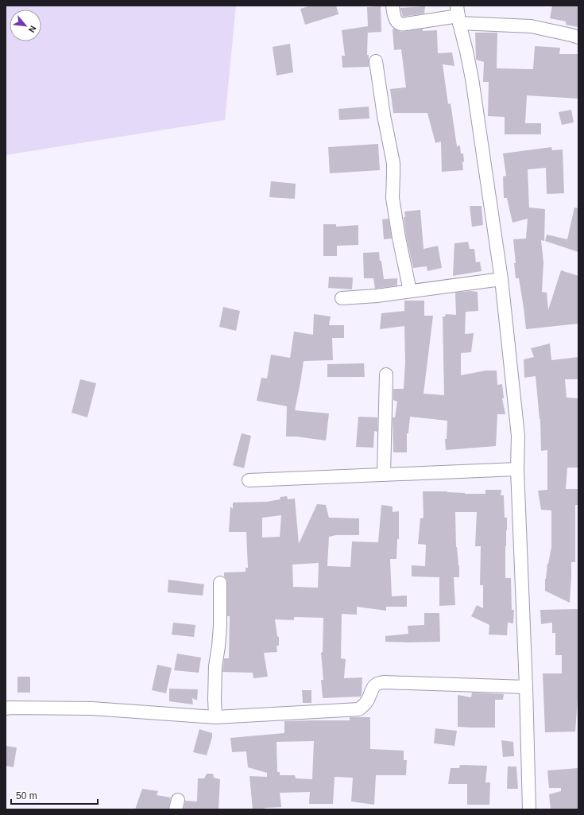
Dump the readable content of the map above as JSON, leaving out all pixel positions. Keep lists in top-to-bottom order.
{
  "scale_bar": "50 m",
  "north": "bottom right"
}
